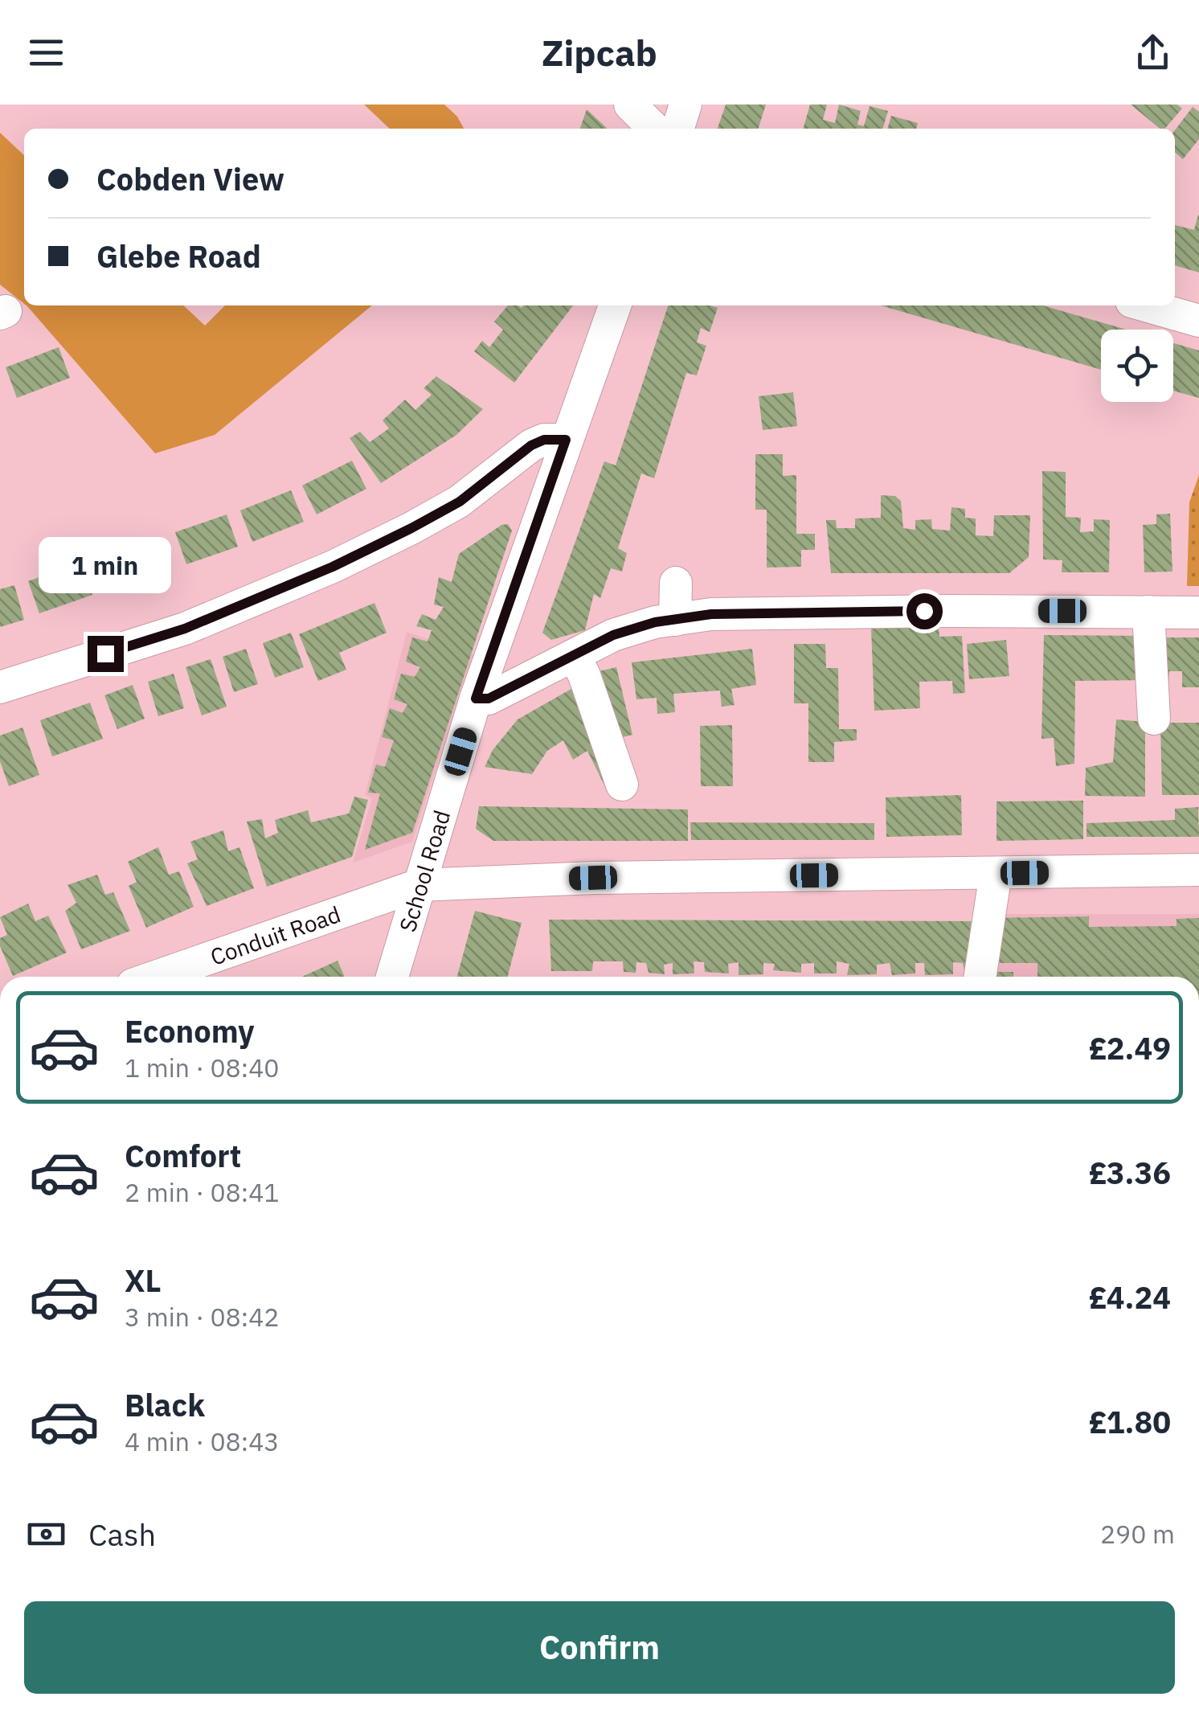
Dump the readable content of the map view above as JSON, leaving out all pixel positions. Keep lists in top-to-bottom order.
{
  "streets": {
    "street": ["School Road", "Conduit Road"]
  },
  "crossings": [
    ["School Road", "Conduit Road"]
  ],
  "page": {
    "header": "Zipcab",
    "banner": ["Cobden View", "Glebe Road"],
    "bubble": "1 min",
    "list": [
      {
        "name": "Economy",
        "note": "1 min · 08:40",
        "value": "£2.49"
      },
      {
        "name": "Comfort",
        "note": "2 min · 08:41",
        "value": "£3.36"
      },
      {
        "name": "XL",
        "note": "3 min · 08:42",
        "value": "£4.24"
      },
      {
        "name": "Black",
        "note": "4 min · 08:43",
        "value": "£1.80"
      }
    ],
    "pay": ["Cash", "290 m"],
    "buttons": "Confirm"
  }
}
